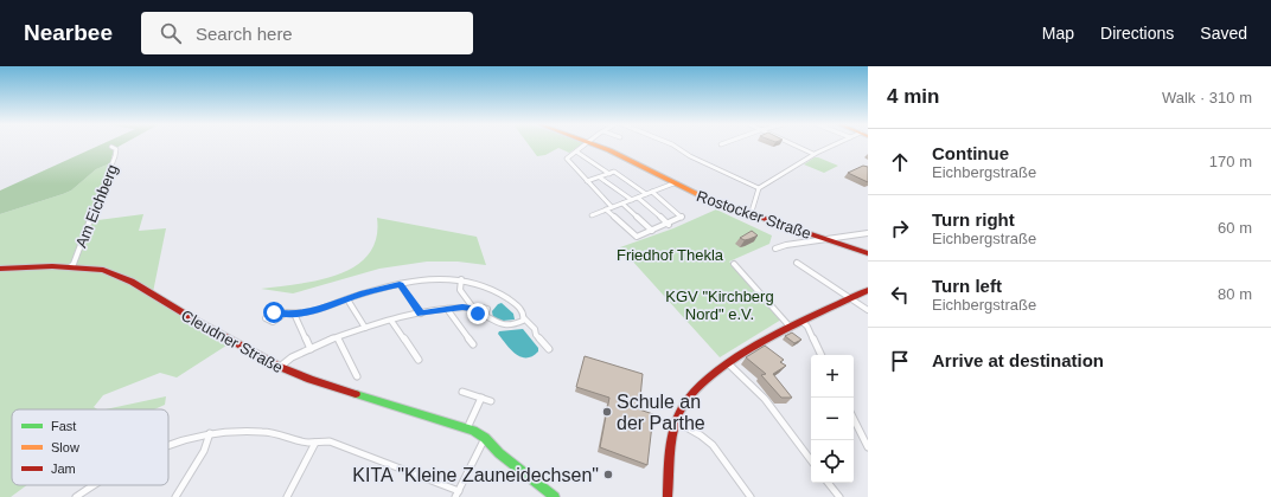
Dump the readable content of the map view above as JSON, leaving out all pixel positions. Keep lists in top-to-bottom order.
{
  "streets": {
    "main road": ["Rostocker Straße", "Cleudner Straße"],
    "street": ["Am Eichberg"]
  },
  "crossings": [
    ["Am Eichberg", "Cleudner Straße"]
  ],
  "parks": ["Friedhof Thekla", "KGV \"Kirchberg Nord\" e.V."],
  "places": ["Schule an der Parthe", "KITA \"Kleine Zauneidechsen\""],
  "legend": ["Fast", "Slow", "Jam"],
  "page": {
    "header": "Nearbee",
    "search": "Search here",
    "nav": ["Map", "Directions", "Saved"],
    "heading": ["4 min", "Walk · 310 m"],
    "list": [
      ["Continue", "Eichbergstraße", "170 m"],
      ["Turn right", "Eichbergstraße", "60 m"],
      ["Turn left", "Eichbergstraße", "80 m"],
      "Arrive at destination"
    ],
    "map_buttons": ["+", "−"]
  }
}
